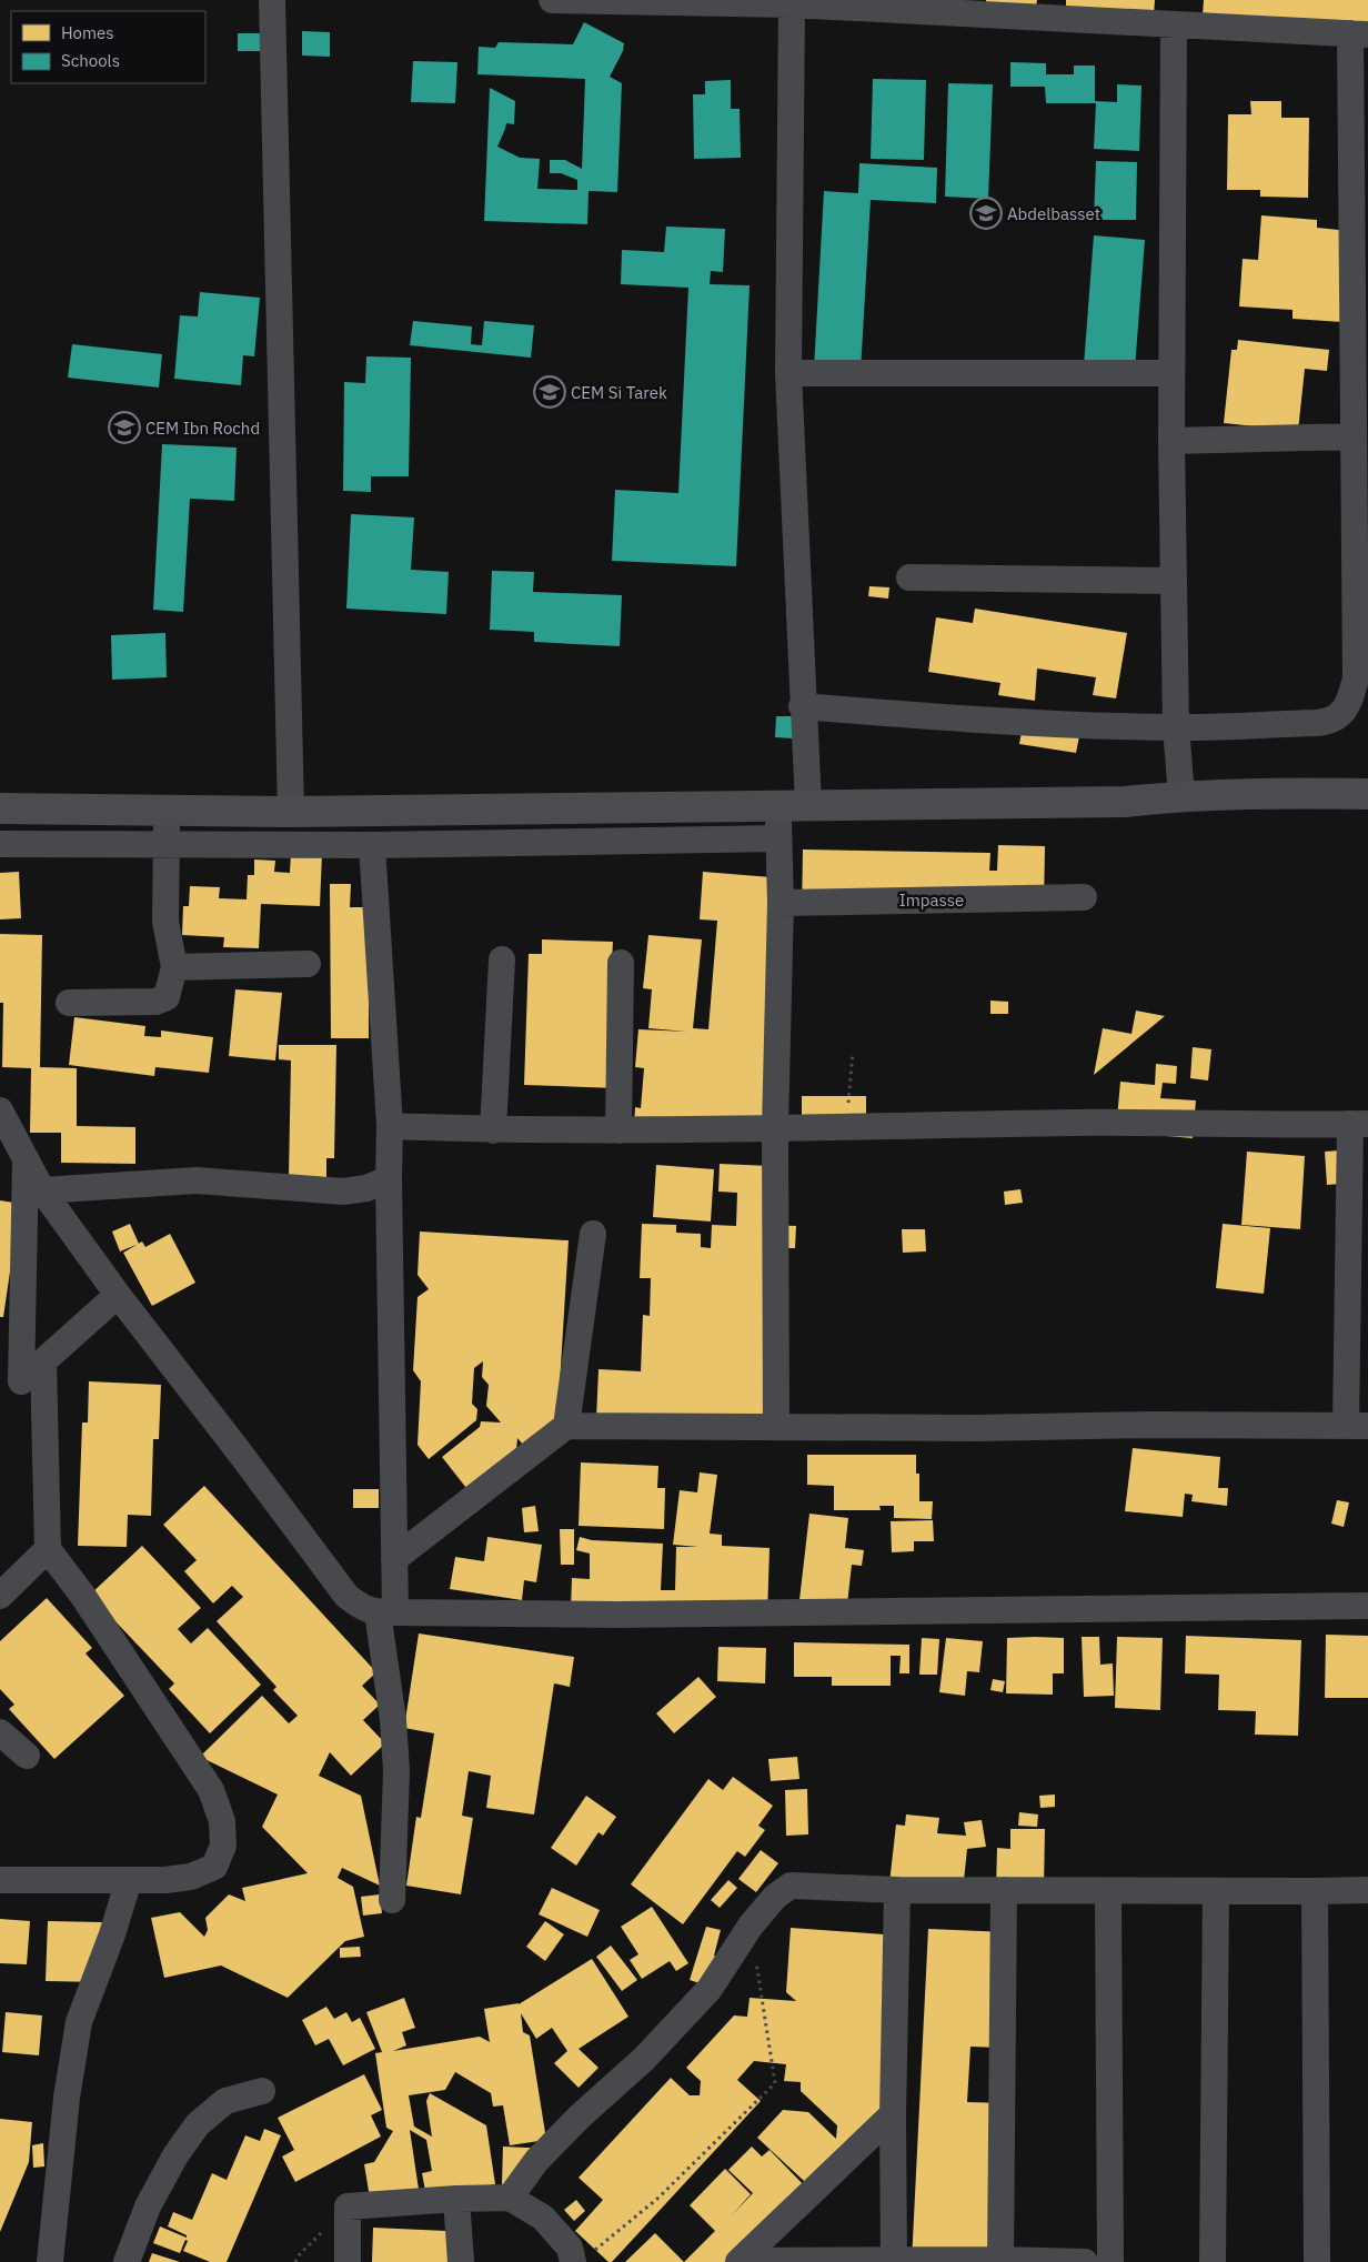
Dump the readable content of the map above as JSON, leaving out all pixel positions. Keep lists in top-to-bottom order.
{
  "streets": {
    "street": ["Impasse"]
  },
  "places": {
    "school or university": ["Abdelbasset", "CEM Si Tarek", "CEM Ibn Rochd"]
  },
  "legend": ["Homes", "Schools"]
}
